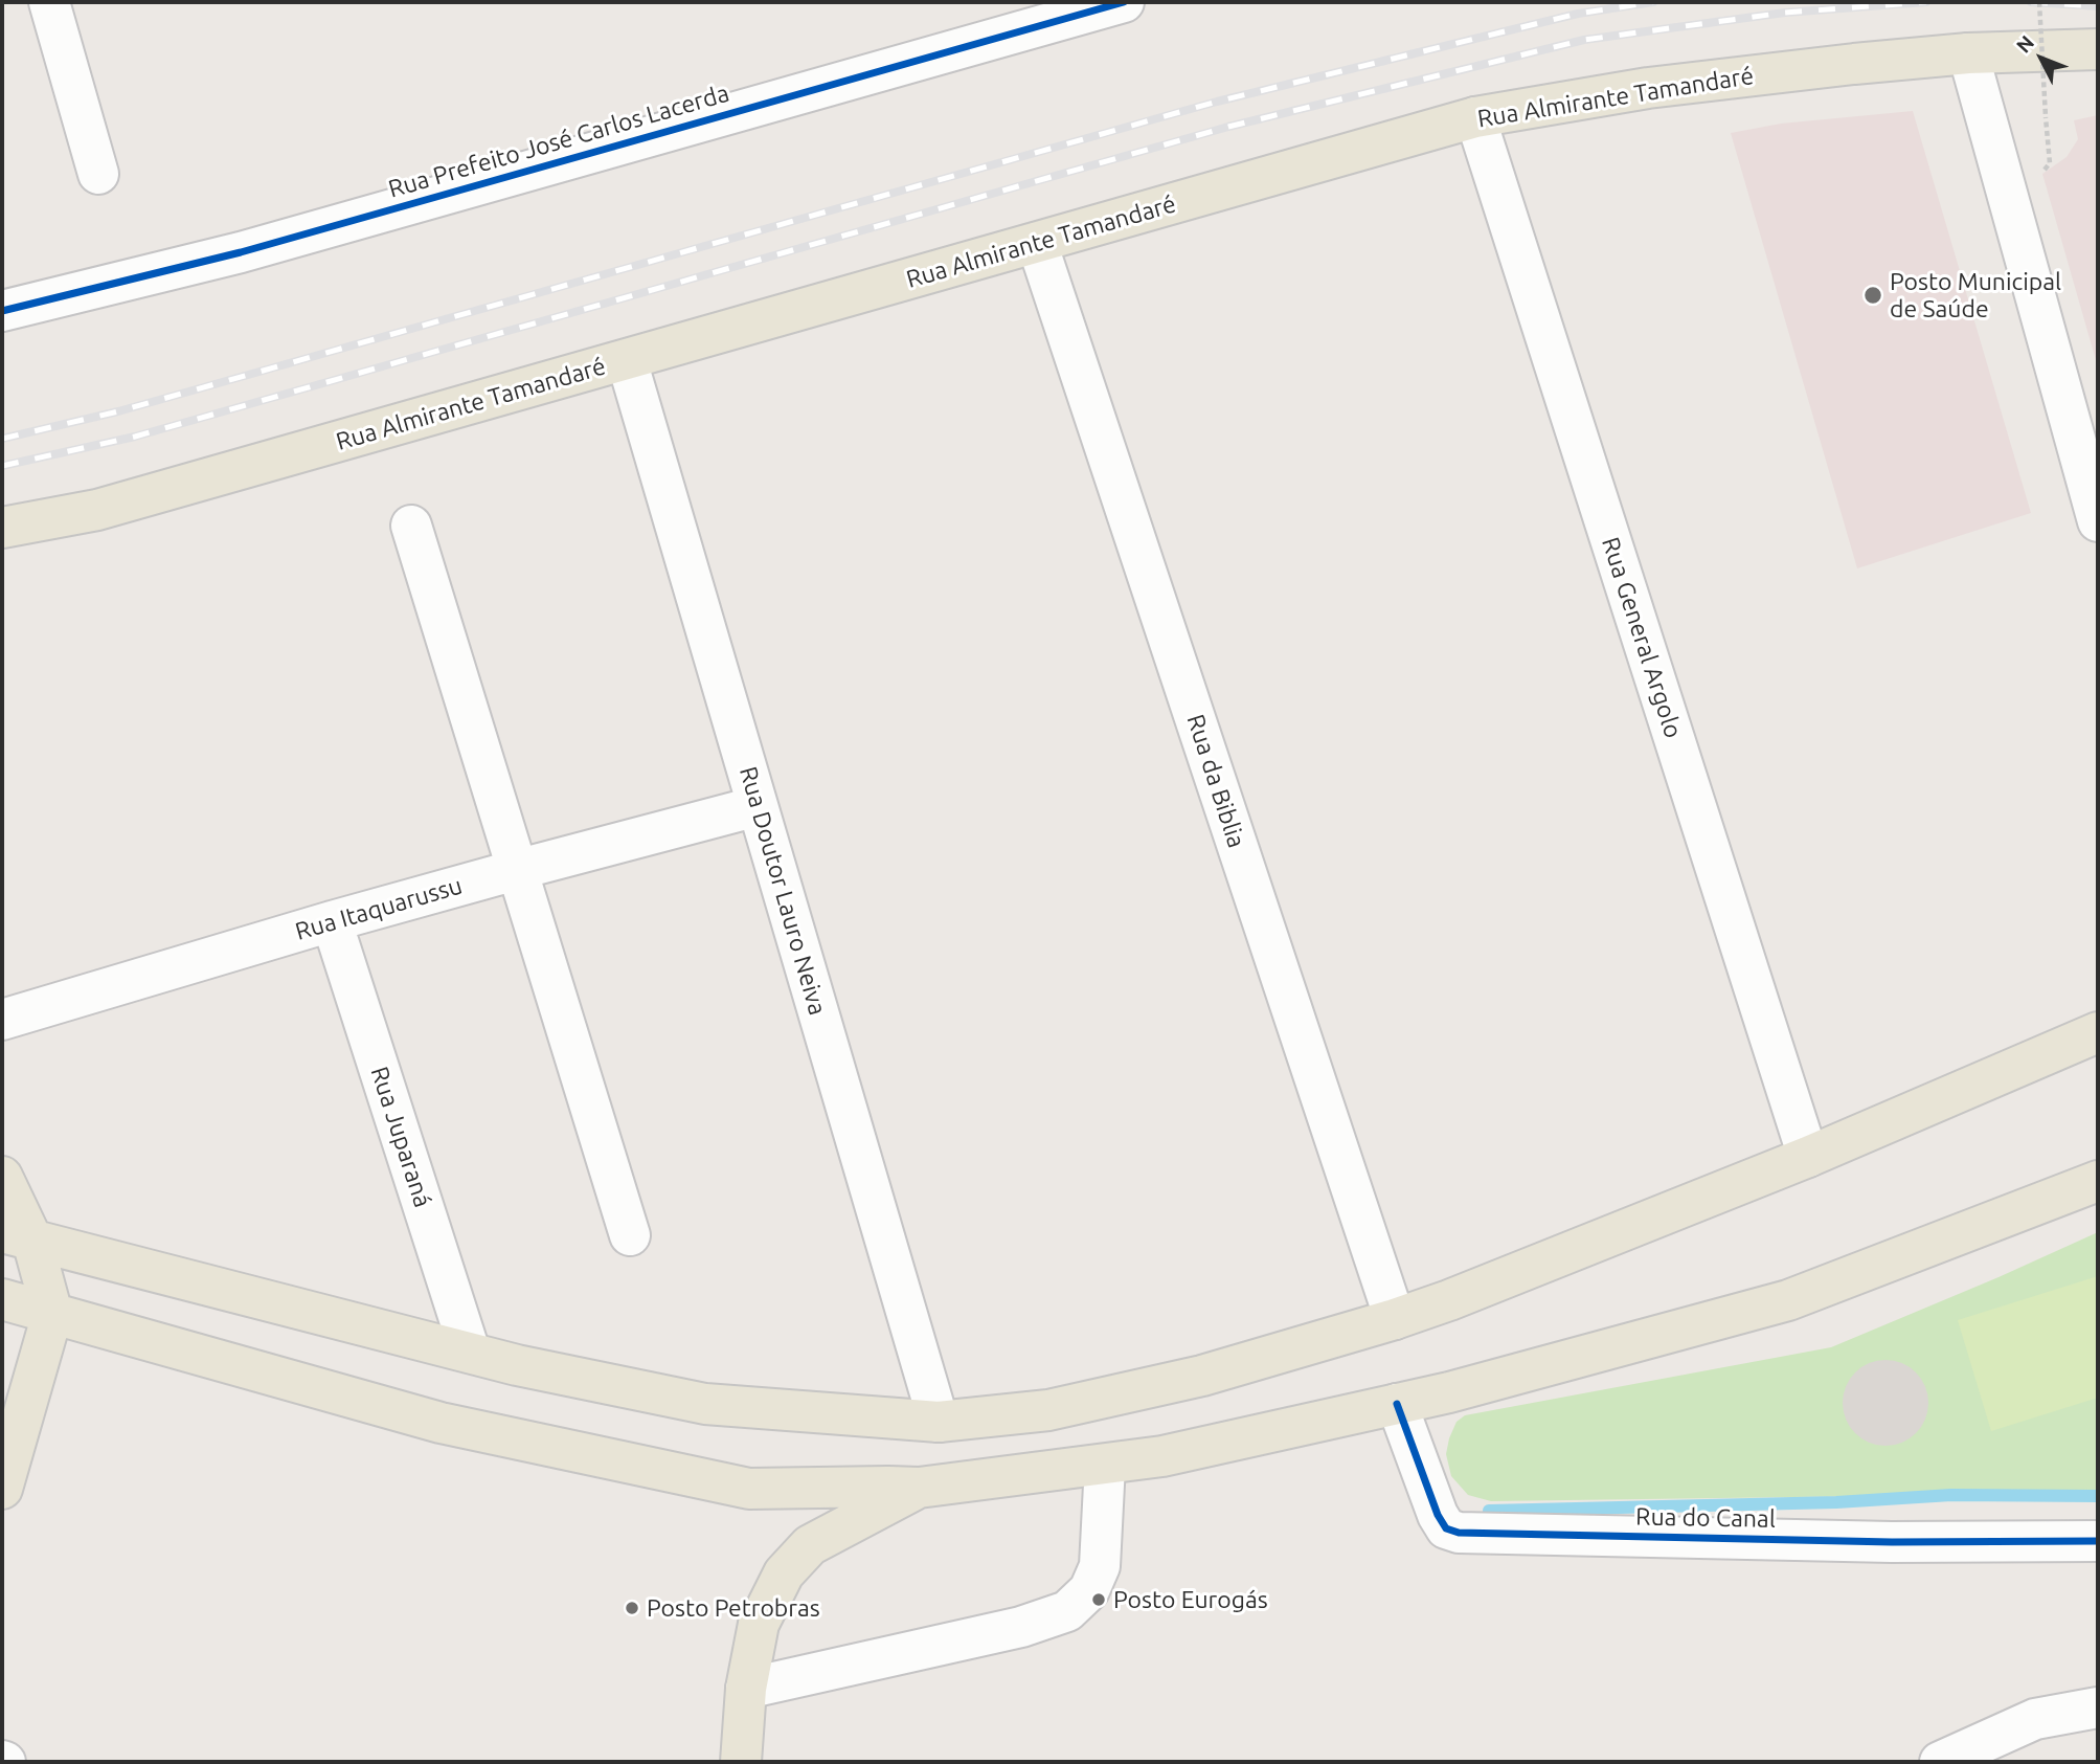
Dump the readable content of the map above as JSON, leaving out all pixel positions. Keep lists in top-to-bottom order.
{
  "streets": {
    "main road": ["Rua Almirante Tamandaré"],
    "street": [
      "Rua Prefeito José Carlos Lacerda",
      "Rua General Argolo",
      "Rua da Biblia",
      "Rua Doutor Lauro Neiva",
      "Rua Itaquarussu",
      "Rua Juparaná",
      "Rua do Canal"
    ]
  },
  "crossings": [
    ["Rua Almirante Tamandaré", "Rua General Argolo"],
    ["Rua Almirante Tamandaré", "Rua da Biblia"],
    ["Rua Almirante Tamandaré", "Rua Doutor Lauro Neiva"],
    ["Rua Doutor Lauro Neiva", "Rua Itaquarussu"],
    ["Rua Itaquarussu", "Rua Juparaná"]
  ],
  "places": ["Posto Municipal de Saúde", "Posto Eurogás", "Posto Petrobras"],
  "north": "top left"
}
